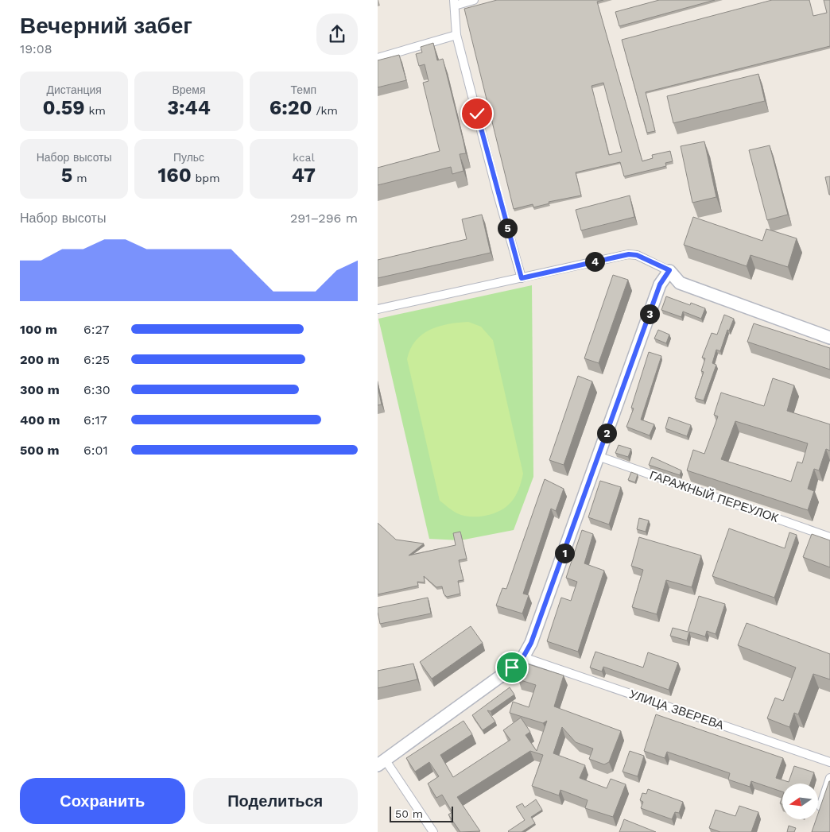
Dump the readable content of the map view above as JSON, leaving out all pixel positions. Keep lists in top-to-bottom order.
{
  "streets": {
    "street": ["ГАРАЖНЫЙ ПЕРЕУЛОК", "УЛИЦА ЗВЕРЕВА"]
  },
  "scale_bar": "50 m",
  "north": "left",
  "page": {
    "heading": ["Вечерний забег", "19:08"],
    "stats": [
      ["Дистанция", "0.59 km"],
      ["Время", "3:44"],
      ["Темп", "6:20 /km"],
      ["Набор высоты", "5 m"],
      ["Пульс", "160 bpm"],
      ["kcal", "47"]
    ],
    "chart": ["Набор высоты", "291–296 m"],
    "pins": [
      "5",
      "4",
      "3",
      "2",
      "1"
    ],
    "list": [
      {
        "name": "100 m",
        "note": "6:27"
      },
      {
        "name": "200 m",
        "note": "6:25"
      },
      {
        "name": "300 m",
        "note": "6:30"
      },
      {
        "name": "400 m",
        "note": "6:17"
      },
      {
        "name": "500 m",
        "note": "6:01"
      }
    ],
    "buttons": ["Сохранить", "Поделиться"],
    "scale": "50 m"
  }
}
